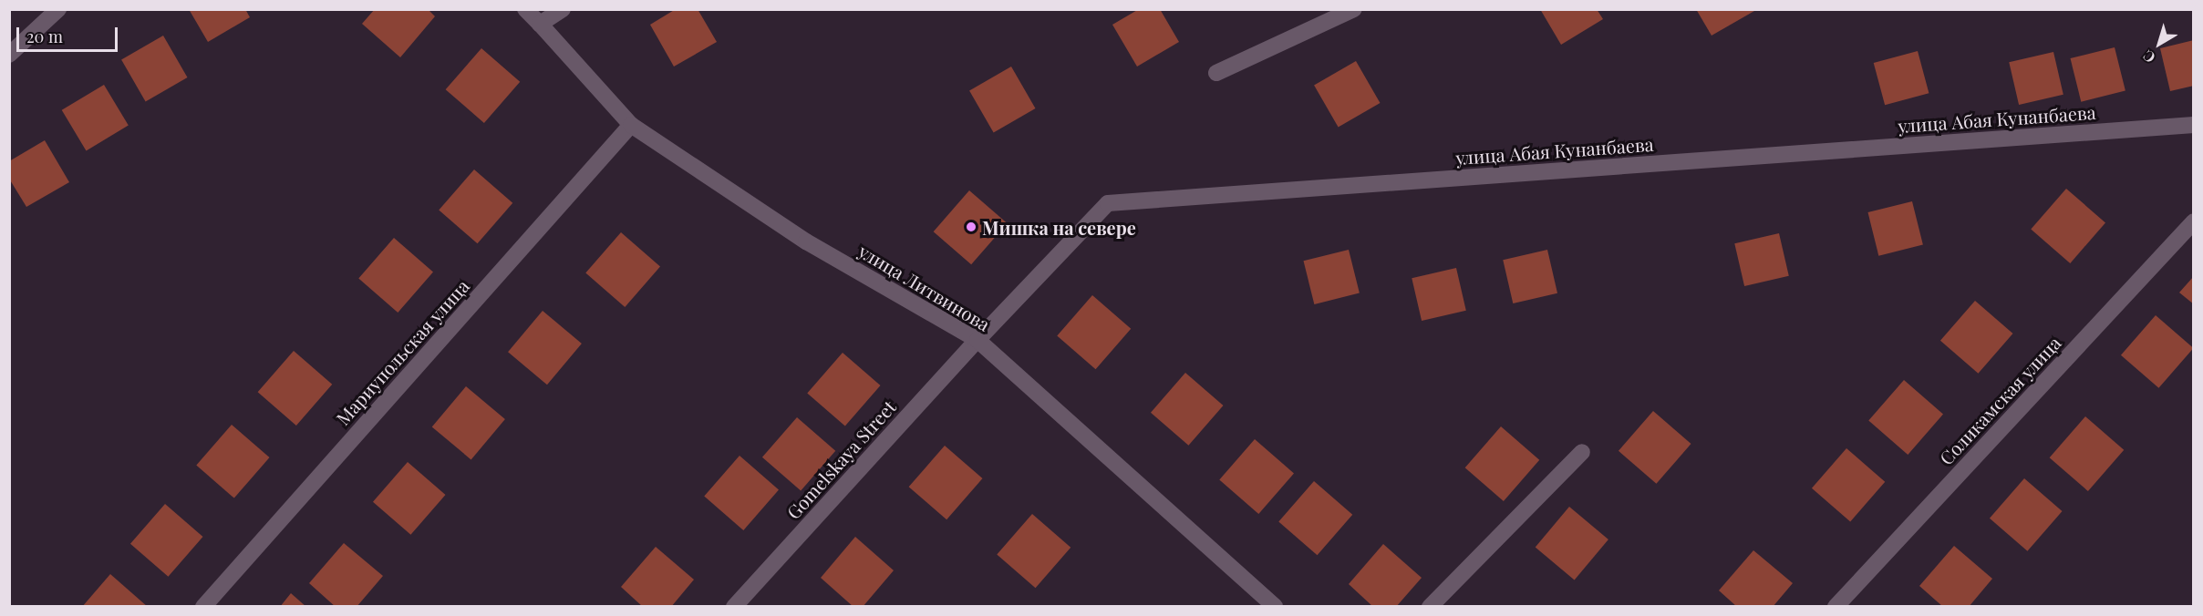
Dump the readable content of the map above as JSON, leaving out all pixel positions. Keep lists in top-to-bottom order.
{
  "streets": {
    "street": [
      "улица Абая Кунанбаева",
      "улица Литвинова",
      "Мариупольская улица",
      "Соликамская улица",
      "Gomelskaya Street"
    ]
  },
  "crossings": [
    ["улица Абая Кунанбаева", "улица Литвинова"],
    ["улица Абая Кунанбаева", "Gomelskaya Street"],
    ["улица Литвинова", "Мариупольская улица"],
    ["улица Литвинова", "Gomelskaya Street"]
  ],
  "places": ["Мишка на севере"],
  "scale_bar": "20 m",
  "north": "bottom left"
}
